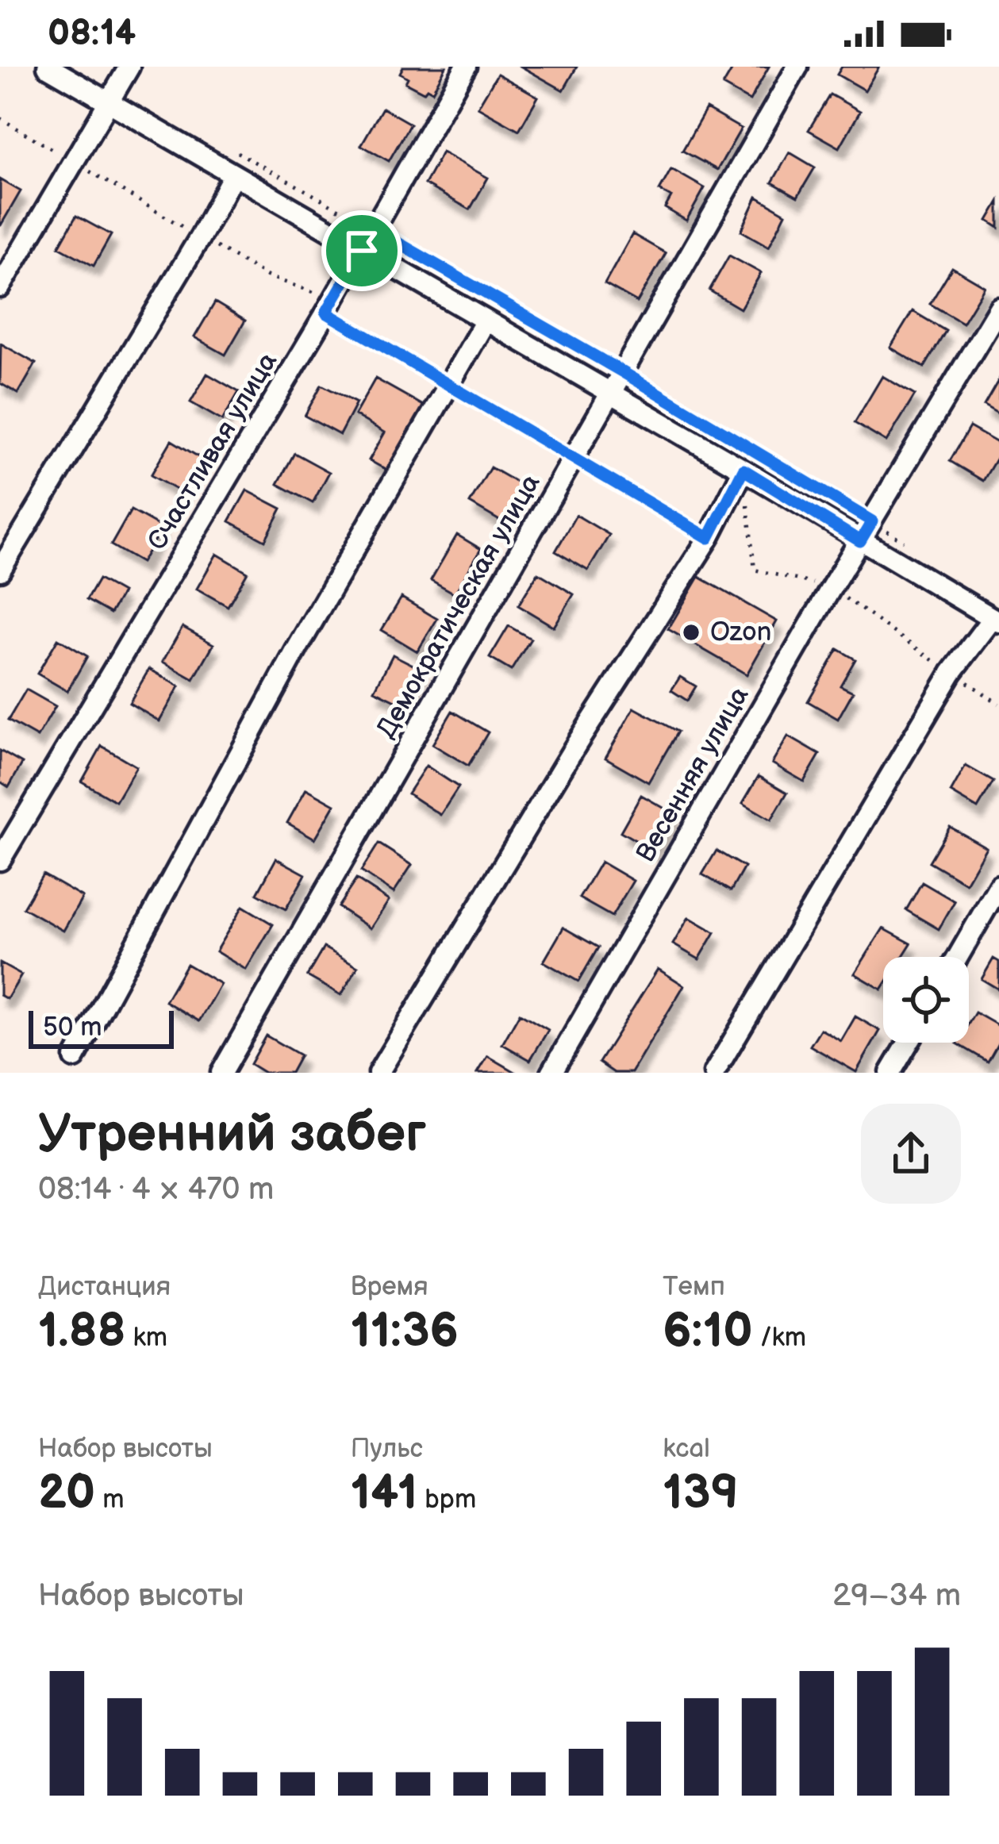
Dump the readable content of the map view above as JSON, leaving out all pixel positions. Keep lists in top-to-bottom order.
{
  "streets": {
    "street": ["Счастливая улица", "Демократическая улица", "Весенняя улица"]
  },
  "places": ["Ozon"],
  "scale_bar": "50 m",
  "page": {
    "status": "08:14",
    "scale": "50 m",
    "heading": ["Утренний забег", "08:14 · 4 × 470 m"],
    "stats": [
      ["Дистанция", "1.88 km"],
      ["Время", "11:36"],
      ["Темп", "6:10 /km"],
      ["Набор высоты", "20 m"],
      ["Пульс", "141 bpm"],
      ["kcal", "139"]
    ],
    "chart": ["Набор высоты", "29–34 m"]
  }
}
